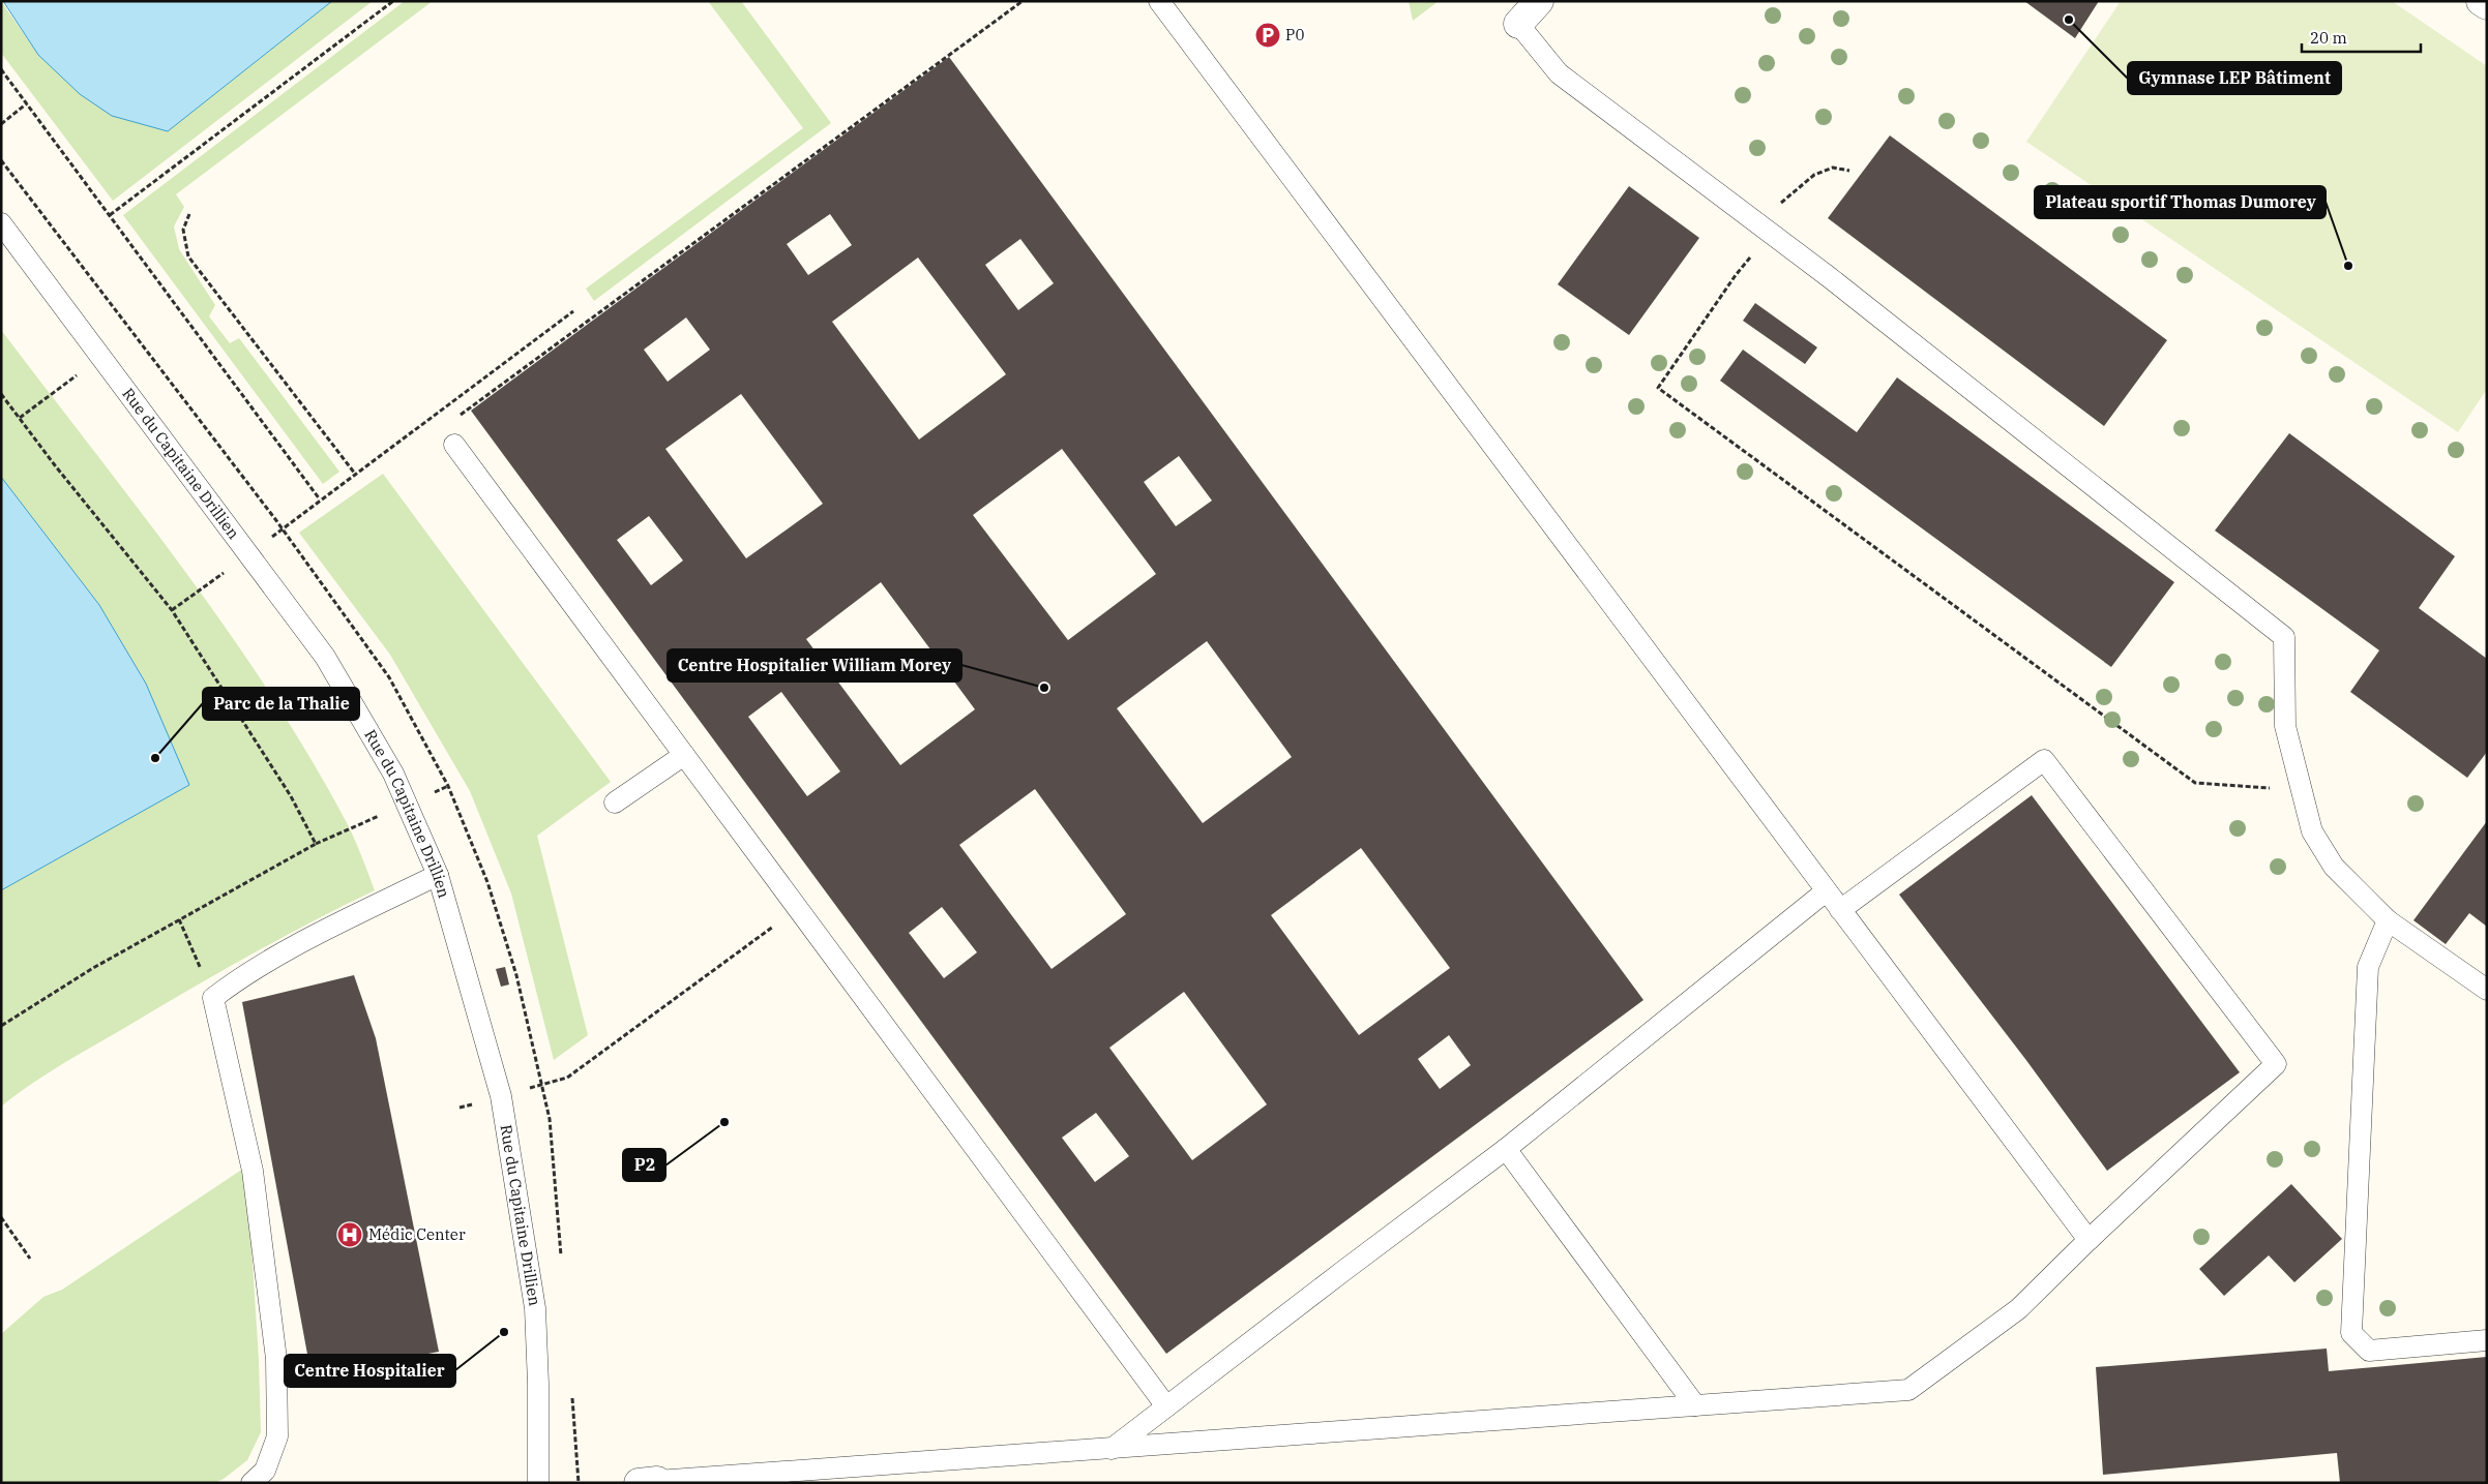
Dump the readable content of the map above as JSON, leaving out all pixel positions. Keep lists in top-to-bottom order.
{
  "streets": {
    "lane": ["Rue du Capitaine Drillien"]
  },
  "places": {
    "other": [
      "Gymnase LEP Bâtiment",
      "Plateau sportif Thomas Dumorey",
      "Centre Hospitalier William Morey",
      "Parc de la Thalie",
      "P2",
      "Centre Hospitalier"
    ],
    "parking": ["P0"],
    "hospital": ["Médic Center"]
  },
  "scale_bar": "20 m"
}
